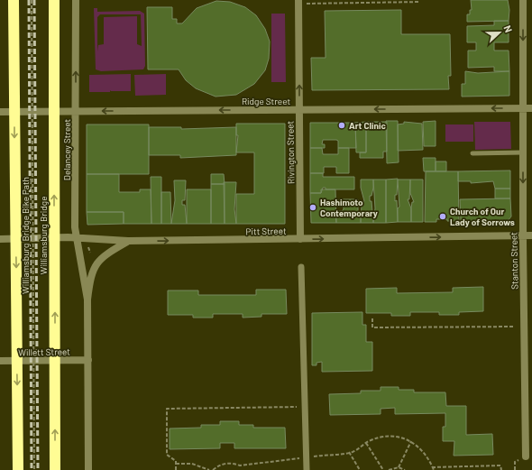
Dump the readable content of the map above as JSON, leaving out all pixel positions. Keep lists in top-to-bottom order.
{
  "streets": {
    "highway": ["Williamsburg Bridge"],
    "street": [
      "Ridge Street",
      "Delancey Street",
      "Rivington Street",
      "Pitt Street",
      "Stanton Street",
      "Willett Street"
    ],
    "path": ["Williamsburg Bridge Bike Path"]
  },
  "crossings": [
    ["Ridge Street", "Delancey Street"],
    ["Ridge Street", "Rivington Street"],
    ["Ridge Street", "Stanton Street"],
    ["Delancey Street", "Pitt Street"],
    ["Delancey Street", "Willett Street"],
    ["Rivington Street", "Pitt Street"],
    ["Pitt Street", "Stanton Street"]
  ],
  "one_way": [
    "Ridge Street",
    "Rivington Street",
    "Pitt Street",
    "Stanton Street"
  ],
  "places": ["Art Clinic", "Hashimoto Contemporary", "Church of Our Lady of Sorrows"],
  "north": "right"
}
